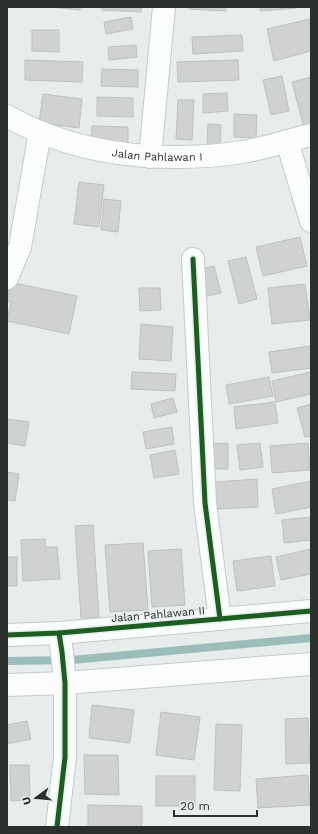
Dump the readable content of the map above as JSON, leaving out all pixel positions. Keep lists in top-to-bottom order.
{
  "streets": {
    "street": ["Jalan Pahlawan I", "Jalan Pahlawan II"]
  },
  "scale_bar": "20 m",
  "north": "left"
}
